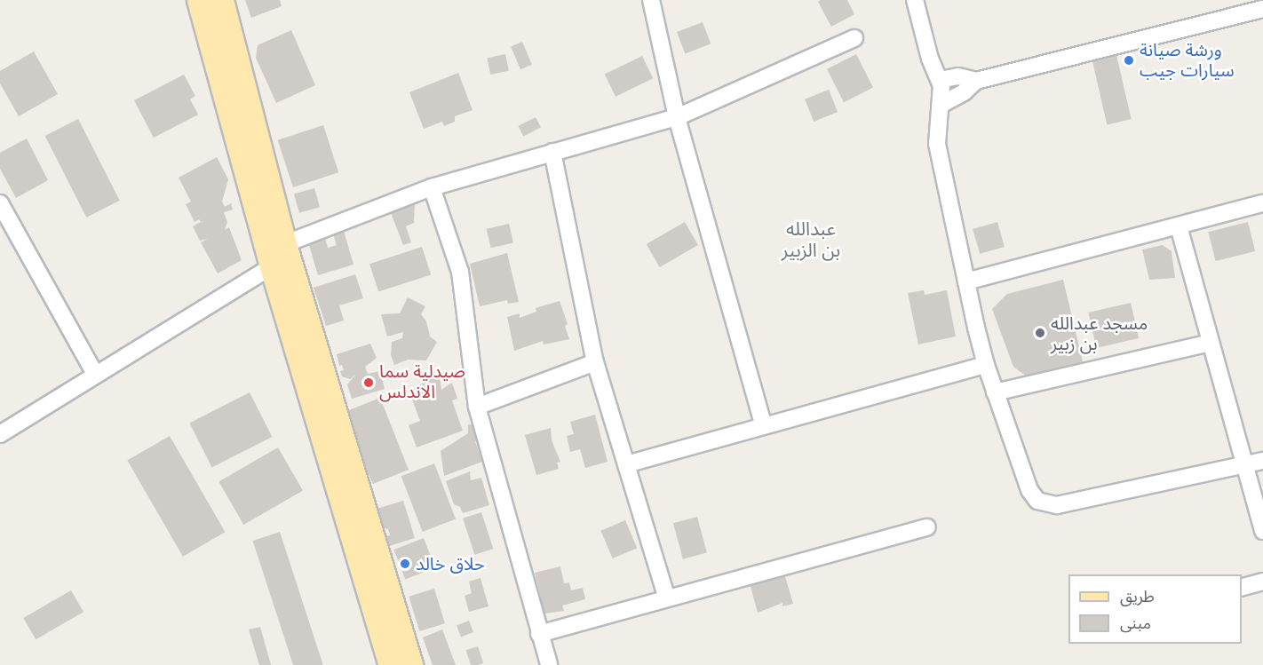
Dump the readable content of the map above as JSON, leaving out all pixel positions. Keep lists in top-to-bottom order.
{
  "districts": ["عبدالله بن الزبير"],
  "places": [
    "ورشة صيانة سيارات جيب",
    "مسجد عبدالله بن زبير",
    "صيدلية سما الاندلس",
    "حلاق خالد"
  ],
  "legend": ["طريق", "مبنى"]
}
